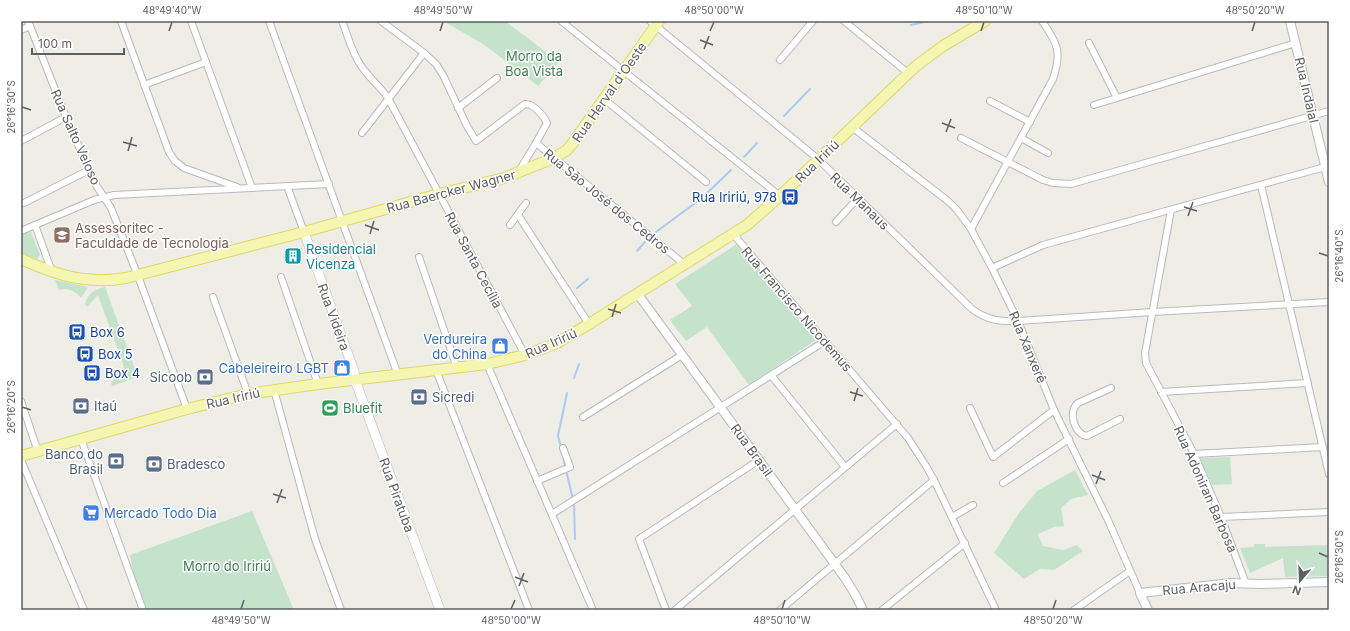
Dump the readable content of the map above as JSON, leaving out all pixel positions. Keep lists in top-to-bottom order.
{
  "streets": {
    "main road": [
      "Rua Herval d'Oeste",
      "Rua Iririú",
      "Rua Baercker Wagner",
      "Rua Videira",
      "Rua Piratuba"
    ],
    "street": [
      "Rua Indaial",
      "Rua Salto Veloso",
      "Rua São José dos Cedros",
      "Rua Manaus",
      "Rua Santa Cecília",
      "Rua Francisco Nicodemus",
      "Rua Xanxerê",
      "Rua Brasil",
      "Rua Adoniran Barbosa",
      "Rua Aracaju"
    ]
  },
  "crossings": [
    ["Rua Herval d'Oeste", "Rua Baercker Wagner"],
    ["Rua Herval d'Oeste", "Rua São José dos Cedros"],
    ["Rua Herval d'Oeste", "Rua Manaus"],
    ["Rua Salto Veloso", "Rua Iririú"],
    ["Rua Salto Veloso", "Rua Baercker Wagner"],
    ["Rua Iririú", "Rua São José dos Cedros"],
    ["Rua Iririú", "Rua Manaus"],
    ["Rua Iririú", "Rua Santa Cecília"],
    ["Rua Iririú", "Rua Francisco Nicodemus"],
    ["Rua Iririú", "Rua Videira"],
    ["Rua Iririú", "Rua Xanxerê"],
    ["Rua Iririú", "Rua Brasil"],
    ["Rua Iririú", "Rua Piratuba"],
    ["Rua Baercker Wagner", "Rua São José dos Cedros"],
    ["Rua Baercker Wagner", "Rua Santa Cecília"],
    ["Rua Baercker Wagner", "Rua Videira"],
    ["Rua Manaus", "Rua Xanxerê"],
    ["Rua Manaus", "Rua Adoniran Barbosa"],
    ["Rua Videira", "Rua Piratuba"],
    ["Rua Xanxerê", "Rua Aracaju"],
    ["Rua Adoniran Barbosa", "Rua Aracaju"]
  ],
  "parks": ["Morro da Boa Vista", "Morro do Iririú"],
  "places": {
    "bus stop": [
      "Rua Iririú, 978",
      "Box 6",
      "Box 5",
      "Box 4"
    ],
    "school or university": ["Assessoritec - Faculdade de Tecnologia"],
    "building": ["Residencial Vicenza"],
    "shop": ["Verdureira do China", "Cabeleireiro LGBT"],
    "bank": [
      "Sicoob",
      "Sicredi",
      "Itaú",
      "Banco do Brasil",
      "Bradesco"
    ],
    "sports": ["Bluefit"],
    "supermarket": ["Mercado Todo Dia"]
  },
  "scale_bar": "100 m",
  "north": "bottom",
  "coordinates": [
    "48°49'40\"W",
    "48°49'50\"W",
    "48°50'00\"W",
    "48°50'10\"W",
    "48°50'20\"W",
    "26°16'30\"S",
    "26°16'40\"S",
    "26°16'20\"S"
  ]
}
